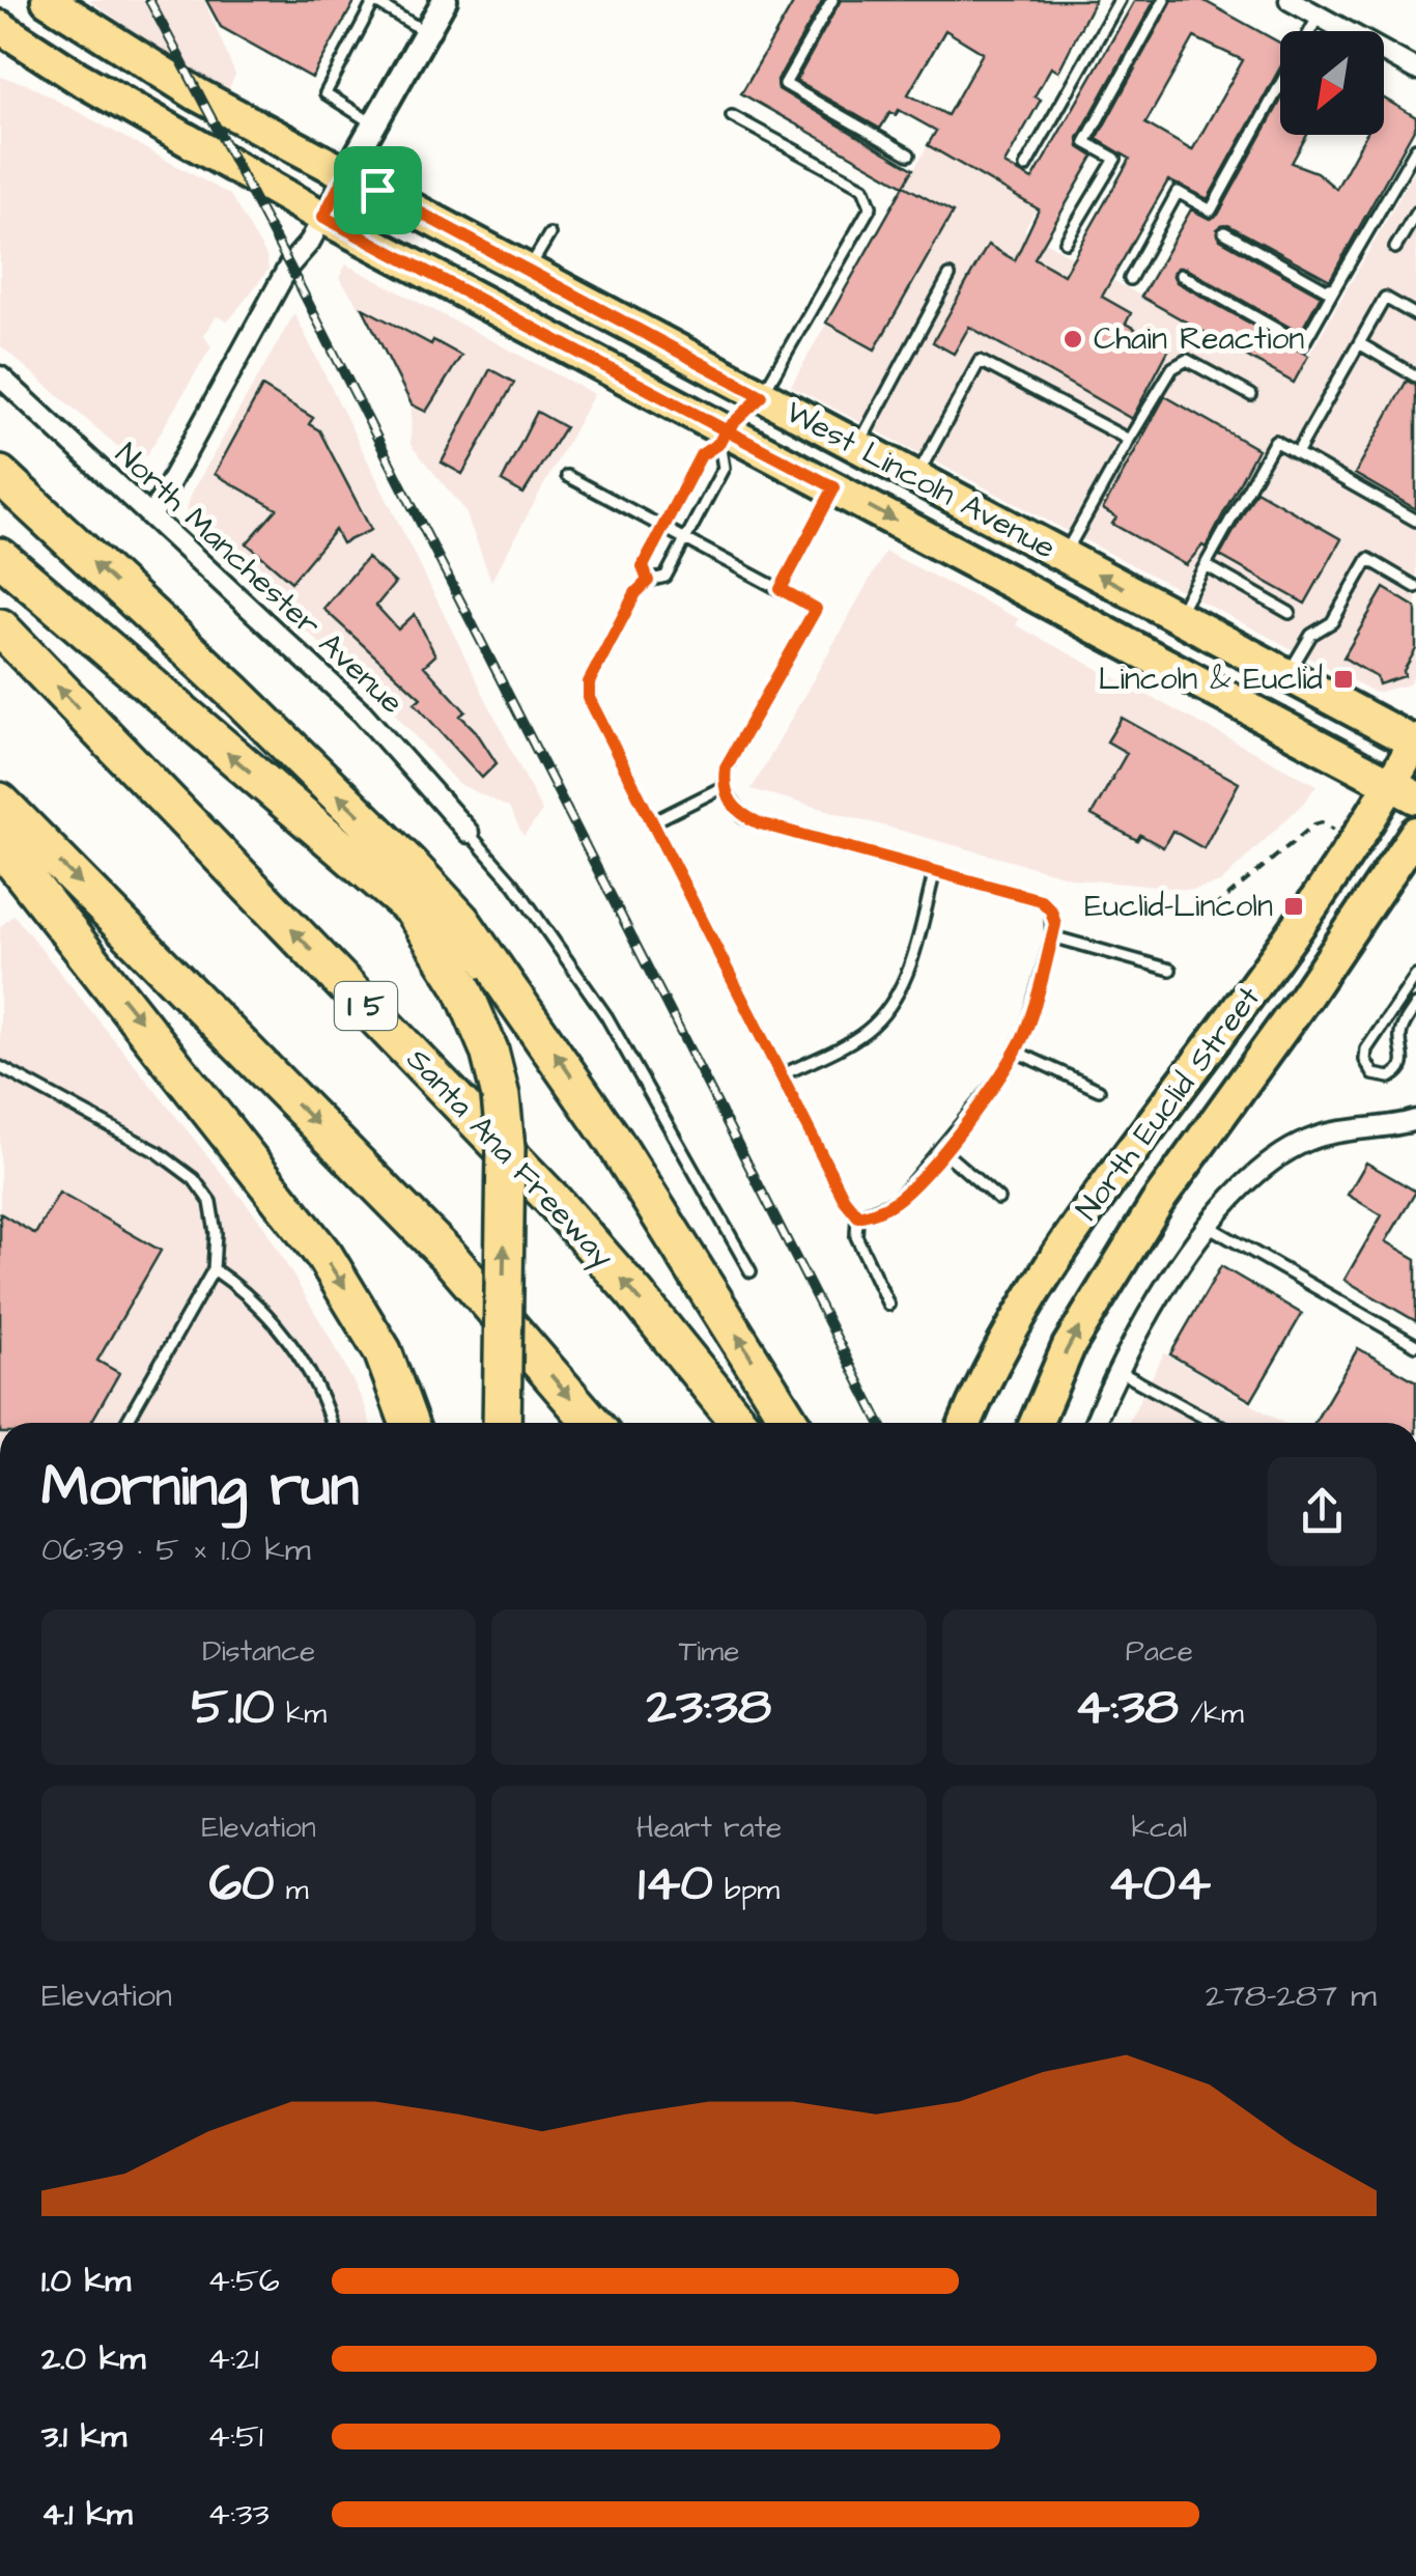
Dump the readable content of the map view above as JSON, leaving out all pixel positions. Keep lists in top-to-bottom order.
{
  "streets": {
    "highway": ["I 5", "Santa Ana Freeway"],
    "main road": ["West Lincoln Avenue", "North Euclid Street"],
    "street": ["North Manchester Avenue"]
  },
  "crossings": [
    ["West Lincoln Avenue", "North Euclid Street"]
  ],
  "places": {
    "other": ["Chain Reaction"],
    "transit": ["Lincoln & Euclid", "Euclid-Lincoln"]
  },
  "north": "bottom left",
  "page": {
    "heading": ["Morning run", "06:39 · 5 × 1.0 km"],
    "stats": [
      ["Distance", "5.10 km"],
      ["Time", "23:38"],
      ["Pace", "4:38 /km"],
      ["Elevation", "60 m"],
      ["Heart rate", "140 bpm"],
      ["kcal", "404"]
    ],
    "chart": ["Elevation", "278–287 m"],
    "list": [
      {
        "name": "1.0 km",
        "note": "4:56"
      },
      {
        "name": "2.0 km",
        "note": "4:21"
      },
      {
        "name": "3.1 km",
        "note": "4:51"
      },
      {
        "name": "4.1 km",
        "note": "4:33"
      }
    ]
  }
}
